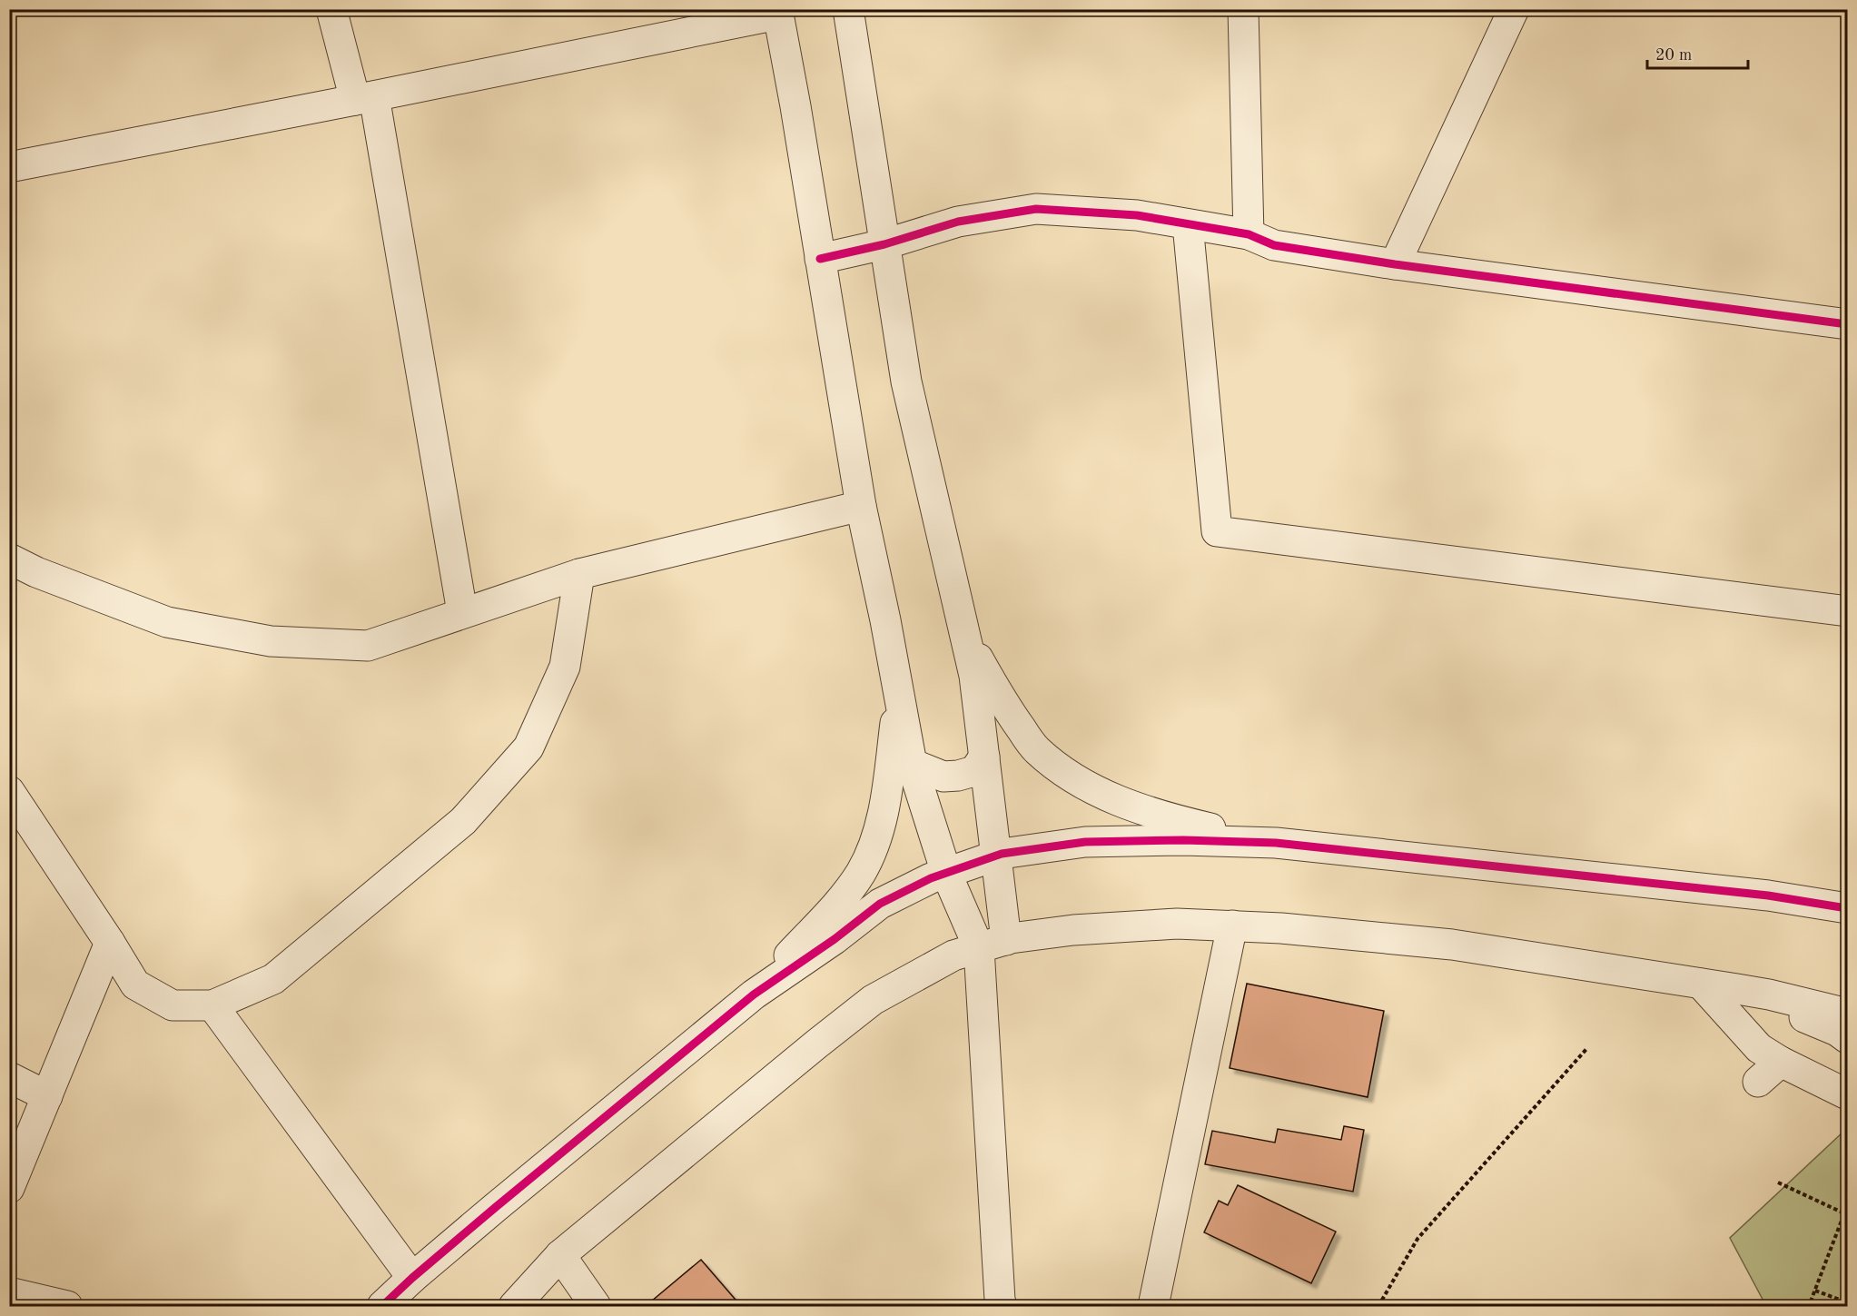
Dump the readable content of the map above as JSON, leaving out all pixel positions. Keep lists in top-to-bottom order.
{
  "scale_bar": "20 m"
}
